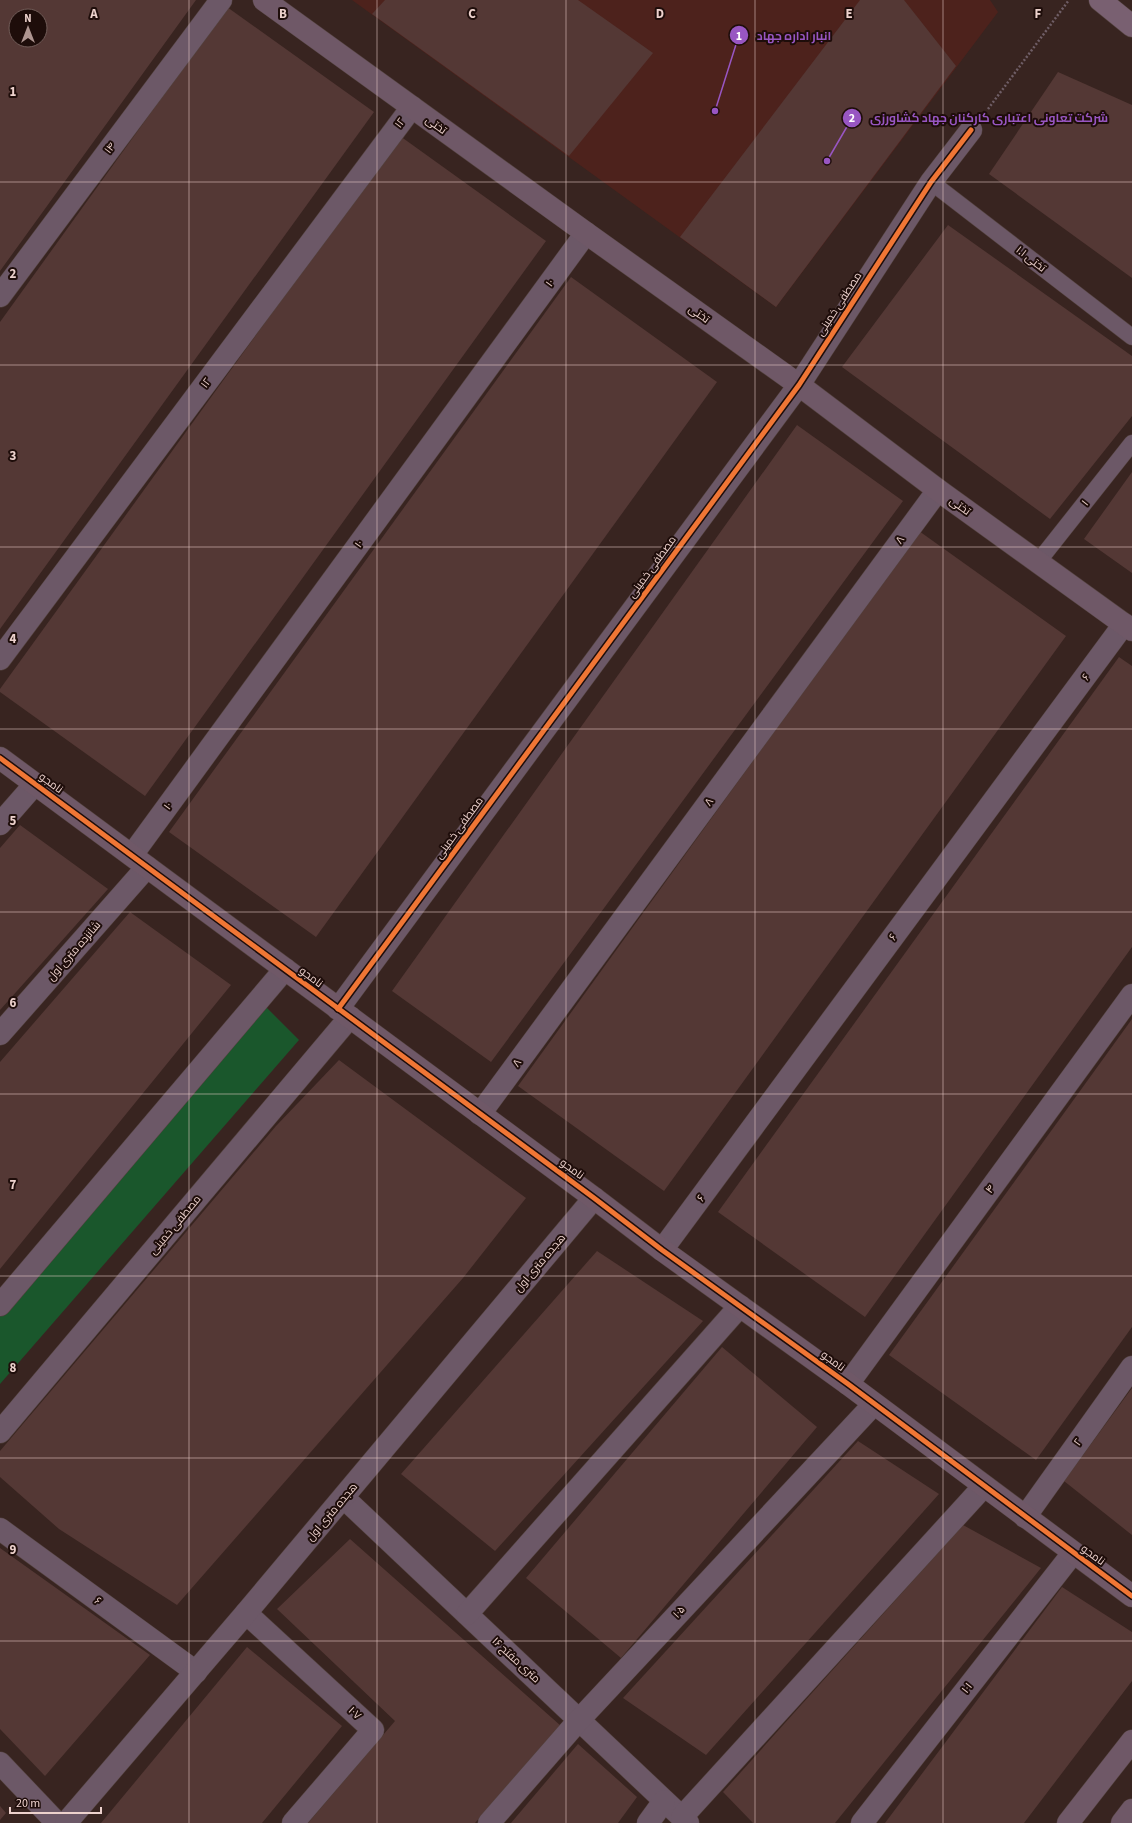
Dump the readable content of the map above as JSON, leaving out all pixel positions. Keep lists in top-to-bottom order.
{
  "streets": {
    "street": [
      "۱۲",
      "تختی",
      "۱۴",
      "۱۰",
      "مصطفی خمینی",
      "۸",
      "۶",
      "نامجو",
      "شانزده متری اول",
      "۴",
      "هجده متری اول",
      "۲",
      "۱۰۵",
      "۱۶ متری مفتح",
      "۱۰۱",
      "۱۰۷"
    ],
    "lane": ["تختی ۱.۱", "۱"]
  },
  "crossings": [
    ["۱۲", "تختی"],
    ["تختی", "۱۰"],
    ["تختی", "مصطفی خمینی"],
    ["تختی", "۱"],
    ["تختی", "۸"],
    ["تختی", "۶"],
    ["تختی ۱.۱", "مصطفی خمینی"],
    ["۱۰", "نامجو"],
    ["۱۰", "شانزده متری اول"],
    ["مصطفی خمینی", "نامجو"],
    ["۸", "نامجو"],
    ["۶", "نامجو"],
    ["۶", "هجده متری اول"],
    ["نامجو", "شانزده متری اول"],
    ["نامجو", "۴"],
    ["نامجو", "هجده متری اول"],
    ["نامجو", "۲"],
    ["نامجو", "۱۰۵"],
    ["نامجو", "۱۰۱"],
    ["هجده متری اول", "۱۶ متری مفتح"],
    ["هجده متری اول", "۱۰۷"],
    ["۱۰۵", "۱۶ متری مفتح"]
  ],
  "places": ["انبار اداره جهاد", "شرکت تعاونی اعتباری کارکنان جهاد کشاورزی"],
  "scale_bar": "20 m",
  "north": "top",
  "grid": {
    "columns": [
      "A",
      "B",
      "C",
      "D",
      "E",
      "F"
    ],
    "rows": [
      "1",
      "2",
      "3",
      "4",
      "5",
      "6",
      "7",
      "8",
      "9"
    ]
  }
}
